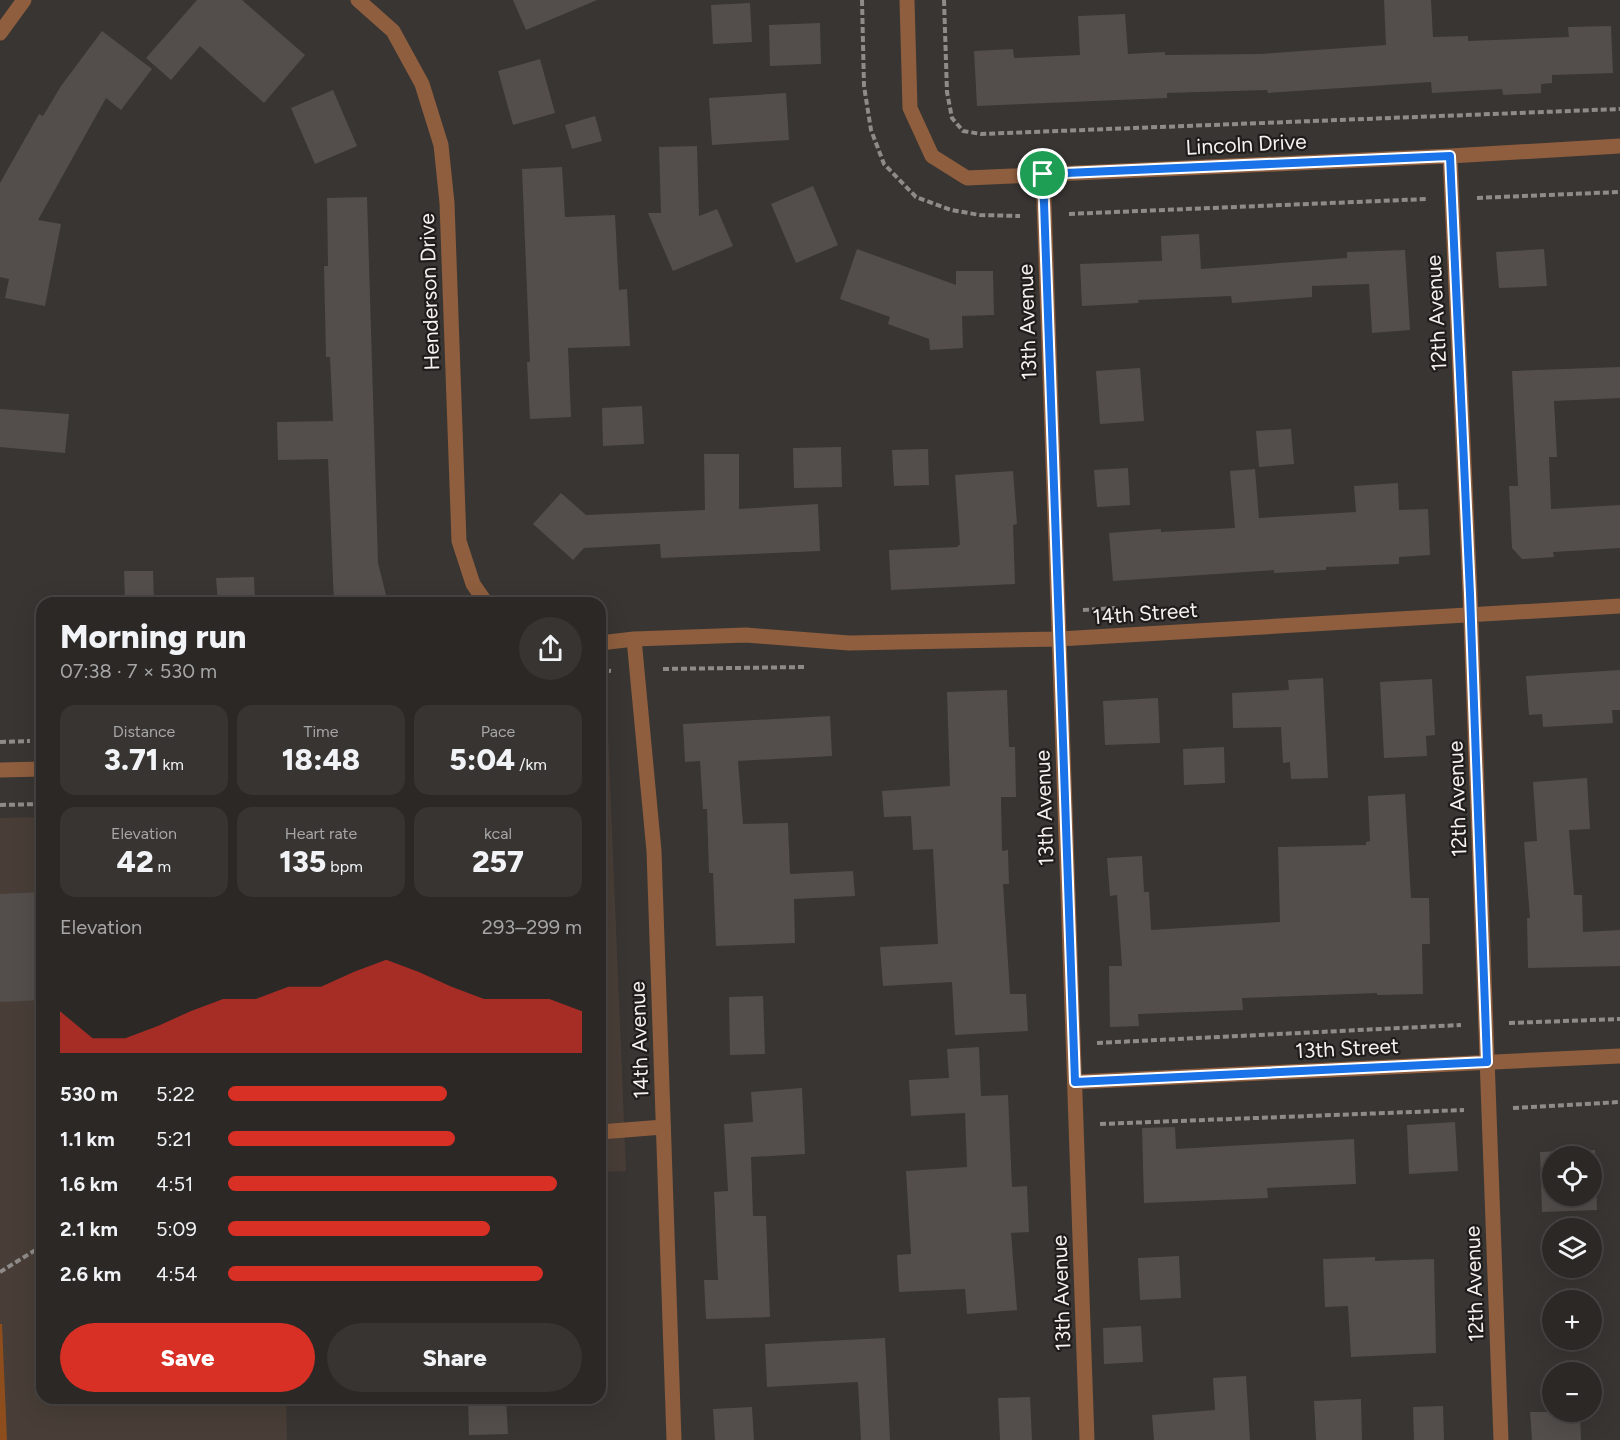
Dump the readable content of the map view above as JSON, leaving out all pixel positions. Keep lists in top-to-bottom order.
{
  "streets": {
    "street": [
      "Lincoln Drive",
      "Henderson Drive",
      "12th Avenue",
      "13th Avenue",
      "14th Street",
      "14th Avenue",
      "13th Street"
    ]
  },
  "crossings": [
    ["Lincoln Drive", "12th Avenue"],
    ["Lincoln Drive", "13th Avenue"],
    ["12th Avenue", "14th Street"],
    ["12th Avenue", "13th Street"],
    ["13th Avenue", "14th Street"],
    ["13th Avenue", "13th Street"],
    ["14th Street", "14th Avenue"]
  ],
  "page": {
    "heading": ["Morning run", "07:38 · 7 × 530 m"],
    "stats": [
      ["Distance", "3.71 km"],
      ["Time", "18:48"],
      ["Pace", "5:04 /km"],
      ["Elevation", "42 m"],
      ["Heart rate", "135 bpm"],
      ["kcal", "257"]
    ],
    "chart": ["Elevation", "293–299 m"],
    "list": [
      {
        "name": "530 m",
        "note": "5:22"
      },
      {
        "name": "1.1 km",
        "note": "5:21"
      },
      {
        "name": "1.6 km",
        "note": "4:51"
      },
      {
        "name": "2.1 km",
        "note": "5:09"
      },
      {
        "name": "2.6 km",
        "note": "4:54"
      }
    ],
    "map_buttons": ["+", "−"],
    "buttons": ["Save", "Share"]
  }
}
